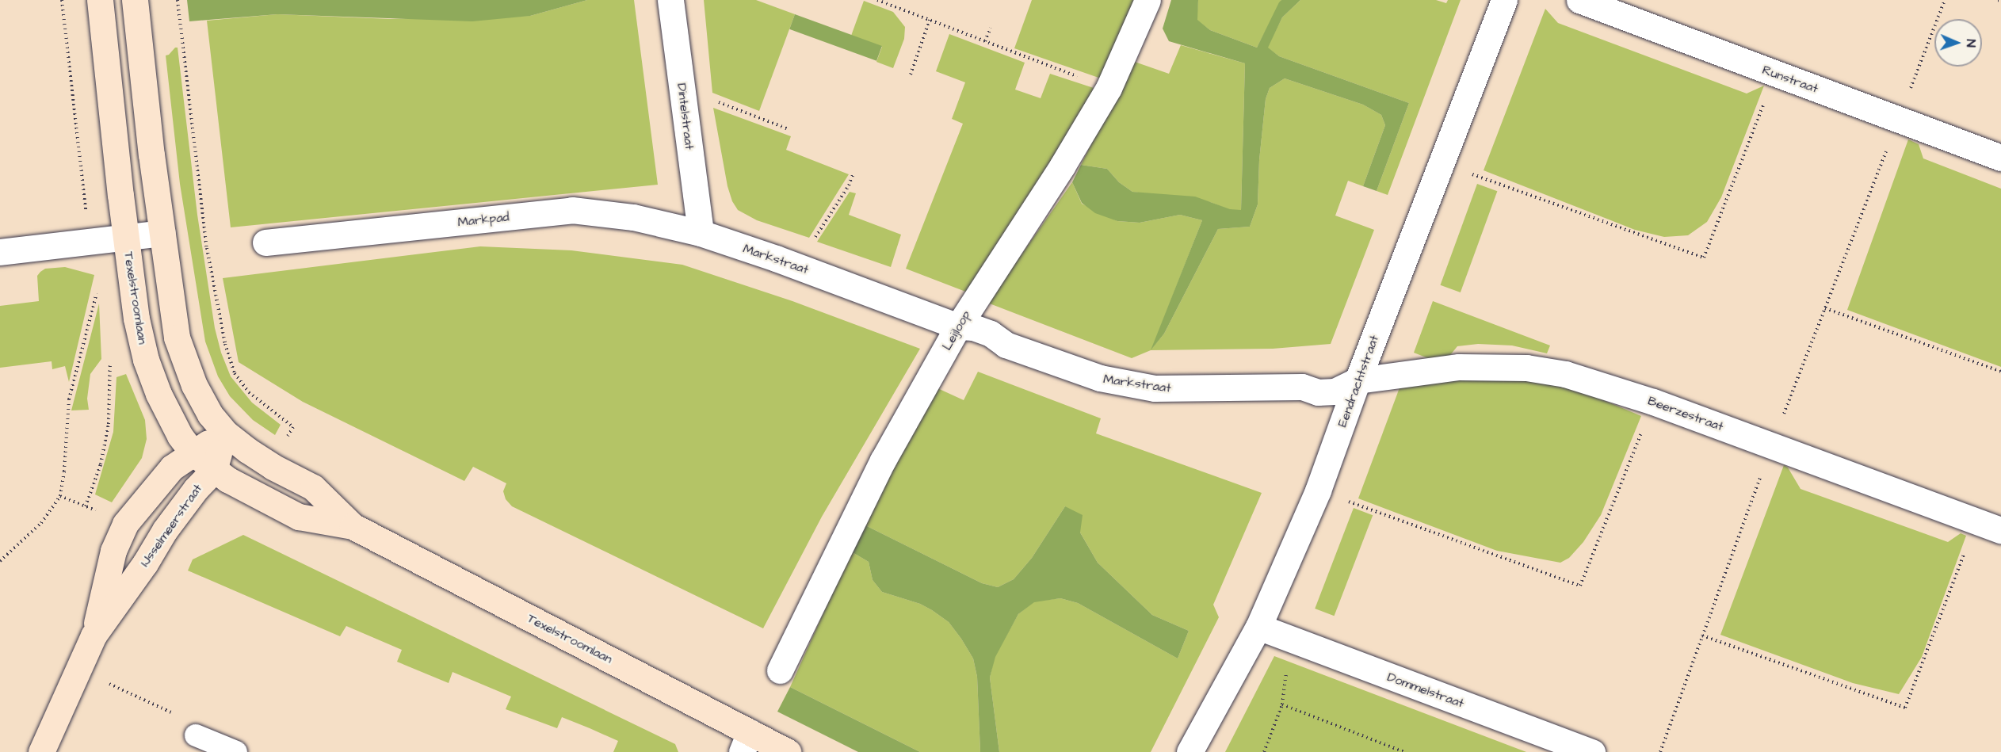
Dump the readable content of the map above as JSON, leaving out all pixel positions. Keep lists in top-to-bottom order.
{
  "streets": {
    "street": [
      "Runstraat",
      "Dintelstraat",
      "Markpad",
      "Markstraat",
      "Texelstroomlaan",
      "Leijloop",
      "Eendrachtstraat",
      "Beerzestraat",
      "IJsselmeerstraat",
      "Dommelstraat"
    ]
  },
  "crossings": [
    ["Dintelstraat", "Markpad"],
    ["Dintelstraat", "Markstraat"],
    ["Markpad", "Markstraat"],
    ["Markstraat", "Leijloop"],
    ["Markstraat", "Eendrachtstraat"],
    ["Markstraat", "Beerzestraat"],
    ["Texelstroomlaan", "IJsselmeerstraat"],
    ["Eendrachtstraat", "Beerzestraat"],
    ["Eendrachtstraat", "Dommelstraat"]
  ],
  "north": "right"
}
